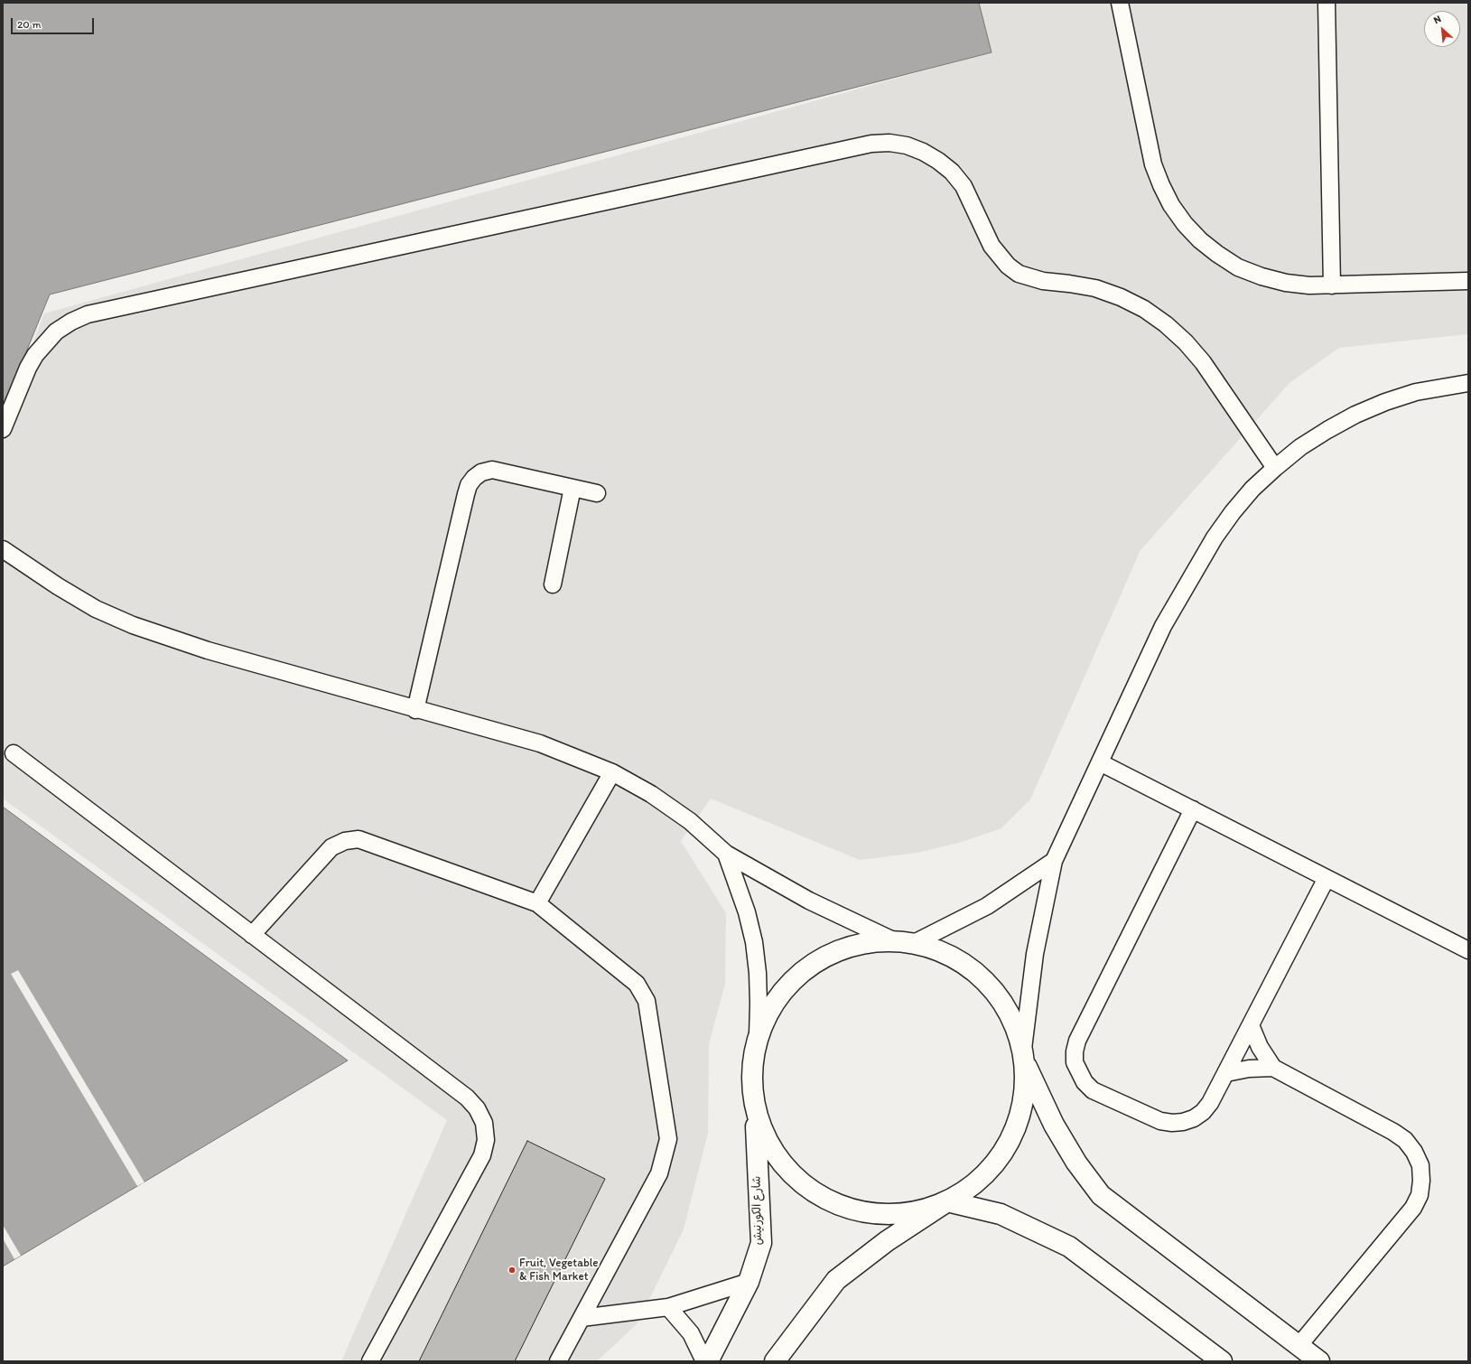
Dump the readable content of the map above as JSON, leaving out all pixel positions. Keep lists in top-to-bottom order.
{
  "streets": {
    "main road": ["شارع الكورنيش"]
  },
  "places": ["Fruit, Vegetable & Fish Market"],
  "scale_bar": "20 m",
  "north": "top left"
}
